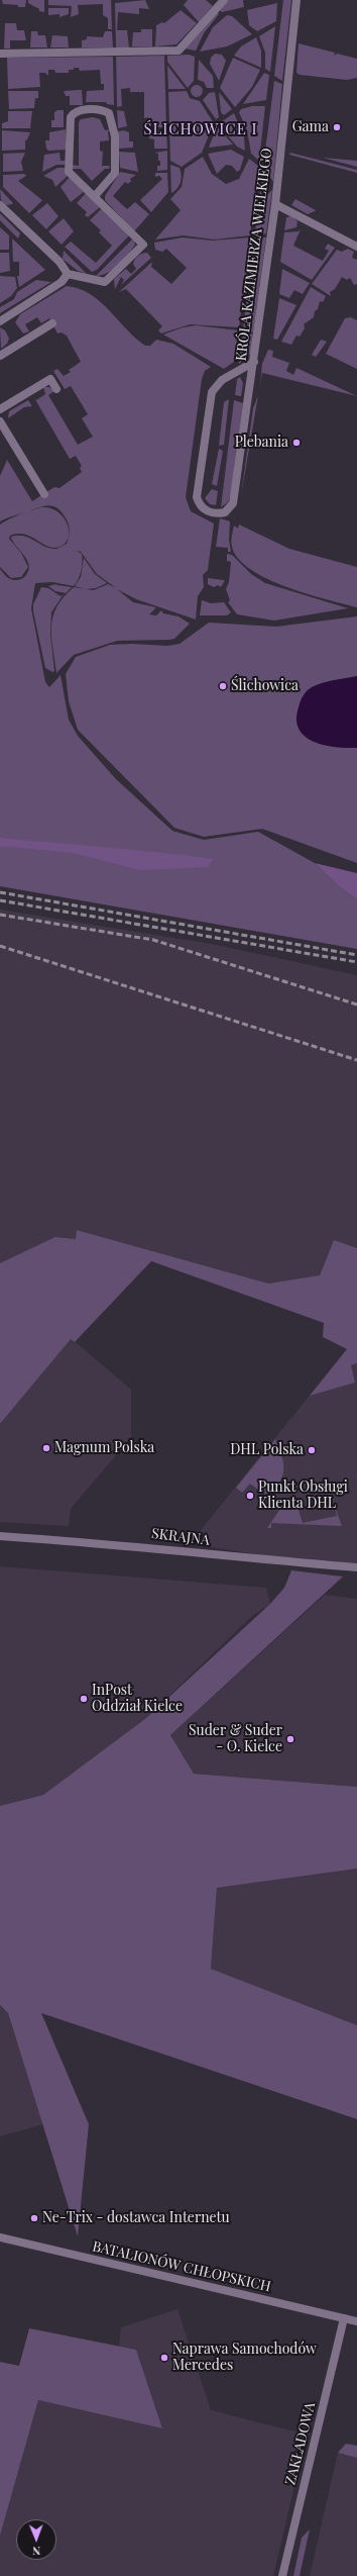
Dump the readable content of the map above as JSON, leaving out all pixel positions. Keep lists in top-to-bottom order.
{
  "streets": {
    "street": [
      "KRÓLA KAZIMIERZA WIELKIEGO",
      "SKRAJNA",
      "BATALIONÓW CHŁOPSKICH",
      "ZAKŁADOWA"
    ]
  },
  "crossings": [
    ["BATALIONÓW CHŁOPSKICH", "ZAKŁADOWA"]
  ],
  "districts": ["ŚLICHOWICE I"],
  "places": [
    "Gama",
    "Plebania",
    "Ślichowica",
    "Magnum Polska",
    "DHL Polska",
    "Punkt Obsługi Klienta DHL",
    "InPost Oddział Kielce",
    "Suder & Suder - O. Kielce",
    "Ne-Trix - dostawca Internetu",
    "Naprawa Samochodów Mercedes"
  ],
  "north": "bottom"
}
